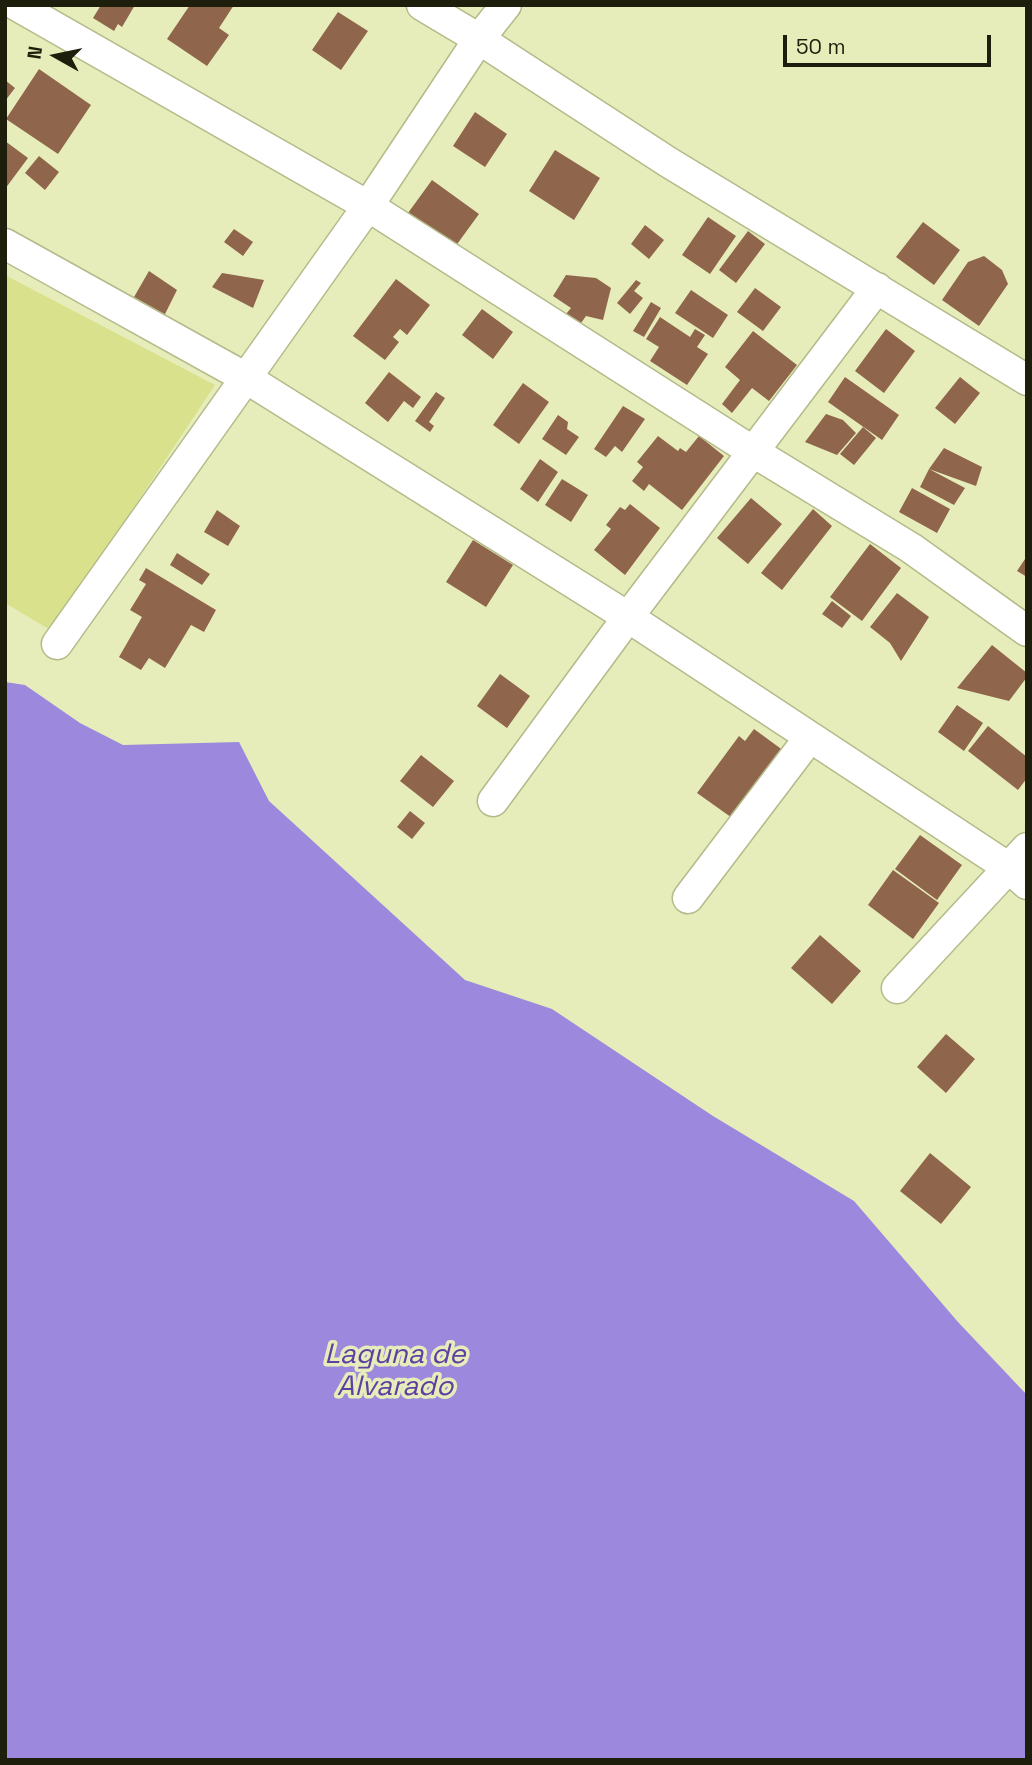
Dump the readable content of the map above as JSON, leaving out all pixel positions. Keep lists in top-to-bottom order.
{
  "water": ["Laguna de Alvarado"],
  "scale_bar": "50 m",
  "north": "left"
}
